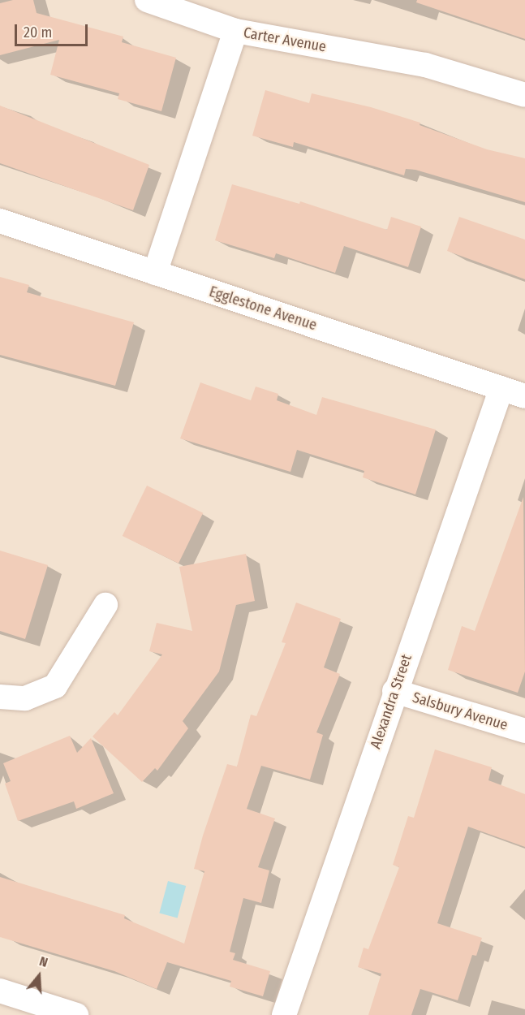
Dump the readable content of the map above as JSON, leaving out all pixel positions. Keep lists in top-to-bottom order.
{
  "streets": {
    "street": [
      "Carter Avenue",
      "Egglestone Avenue",
      "Alexandra Street",
      "Salsbury Avenue"
    ]
  },
  "crossings": [
    ["Carter Avenue", "Egglestone Avenue"],
    ["Egglestone Avenue", "Alexandra Street"],
    ["Alexandra Street", "Salsbury Avenue"]
  ],
  "scale_bar": "20 m",
  "north": "top"
}
